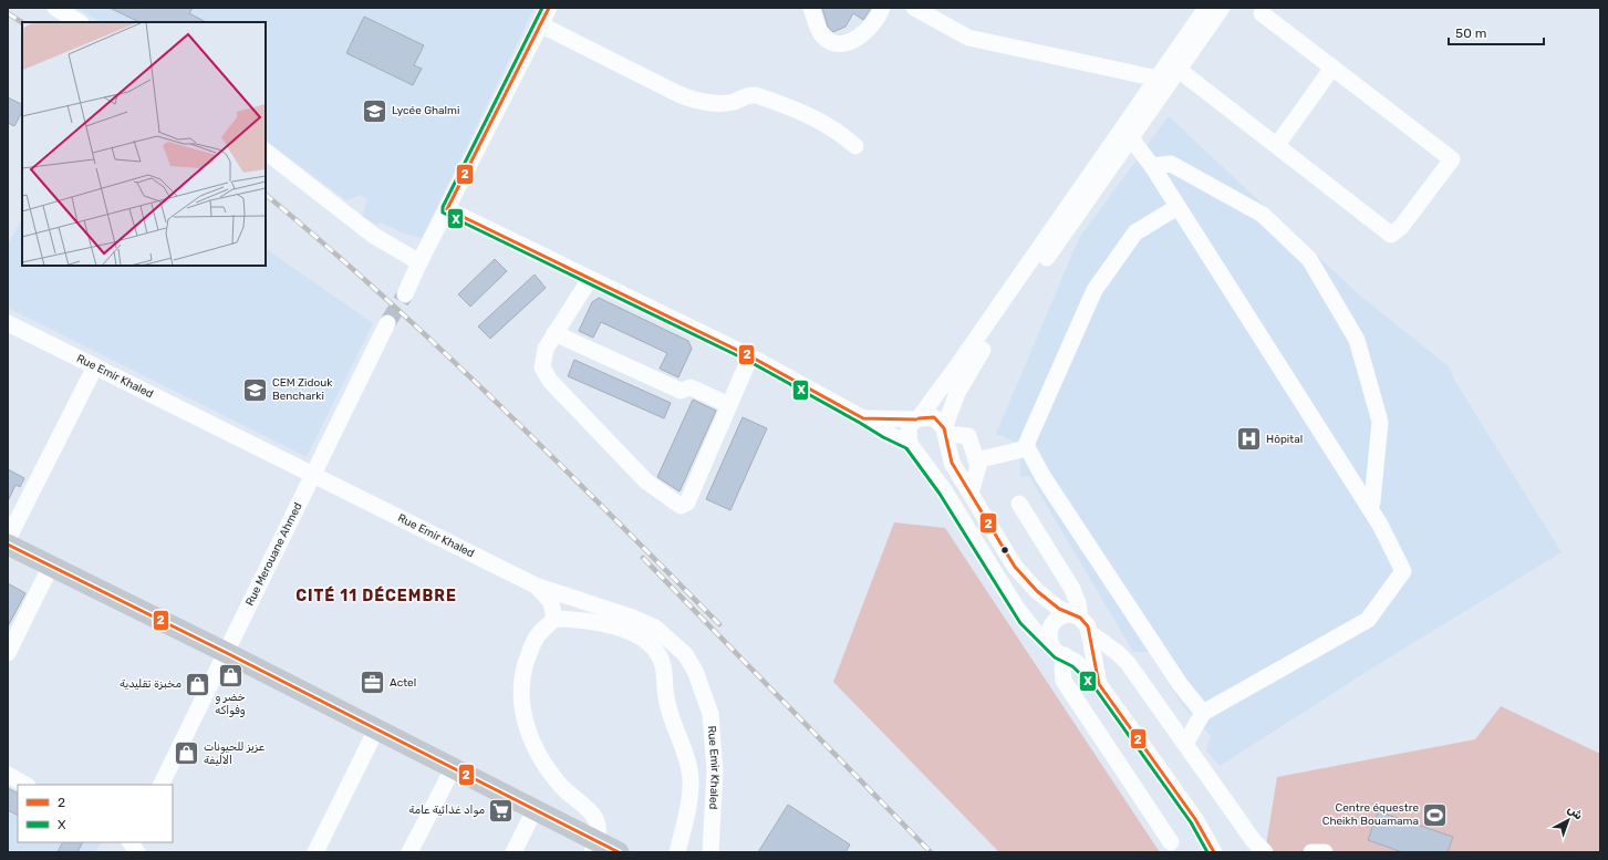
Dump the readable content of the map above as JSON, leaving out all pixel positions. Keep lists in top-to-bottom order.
{
  "streets": {
    "street": ["Rue Emir Khaled", "Rue Merouane Ahmed"]
  },
  "crossings": [
    ["Rue Emir Khaled", "Rue Merouane Ahmed"]
  ],
  "districts": ["CITÉ 11 DÉCEMBRE"],
  "places": {
    "school or university": ["Lycée Ghalmi", "CEM Zidouk Bencharki"],
    "hospital": ["Hôpital"],
    "shop": ["خضر و وفواكه", "مخبزة تقليدية", "عزيز للحيونات الاليفة"],
    "office": ["Actel"],
    "supermarket": ["مواد غذائية عامة"],
    "sports": ["Centre équestre Cheikh Bouamama"]
  },
  "lines": ["transit line 2", "transit line X"],
  "legend": ["2", "X"],
  "scale_bar": "50 m",
  "north": "top right"
}
